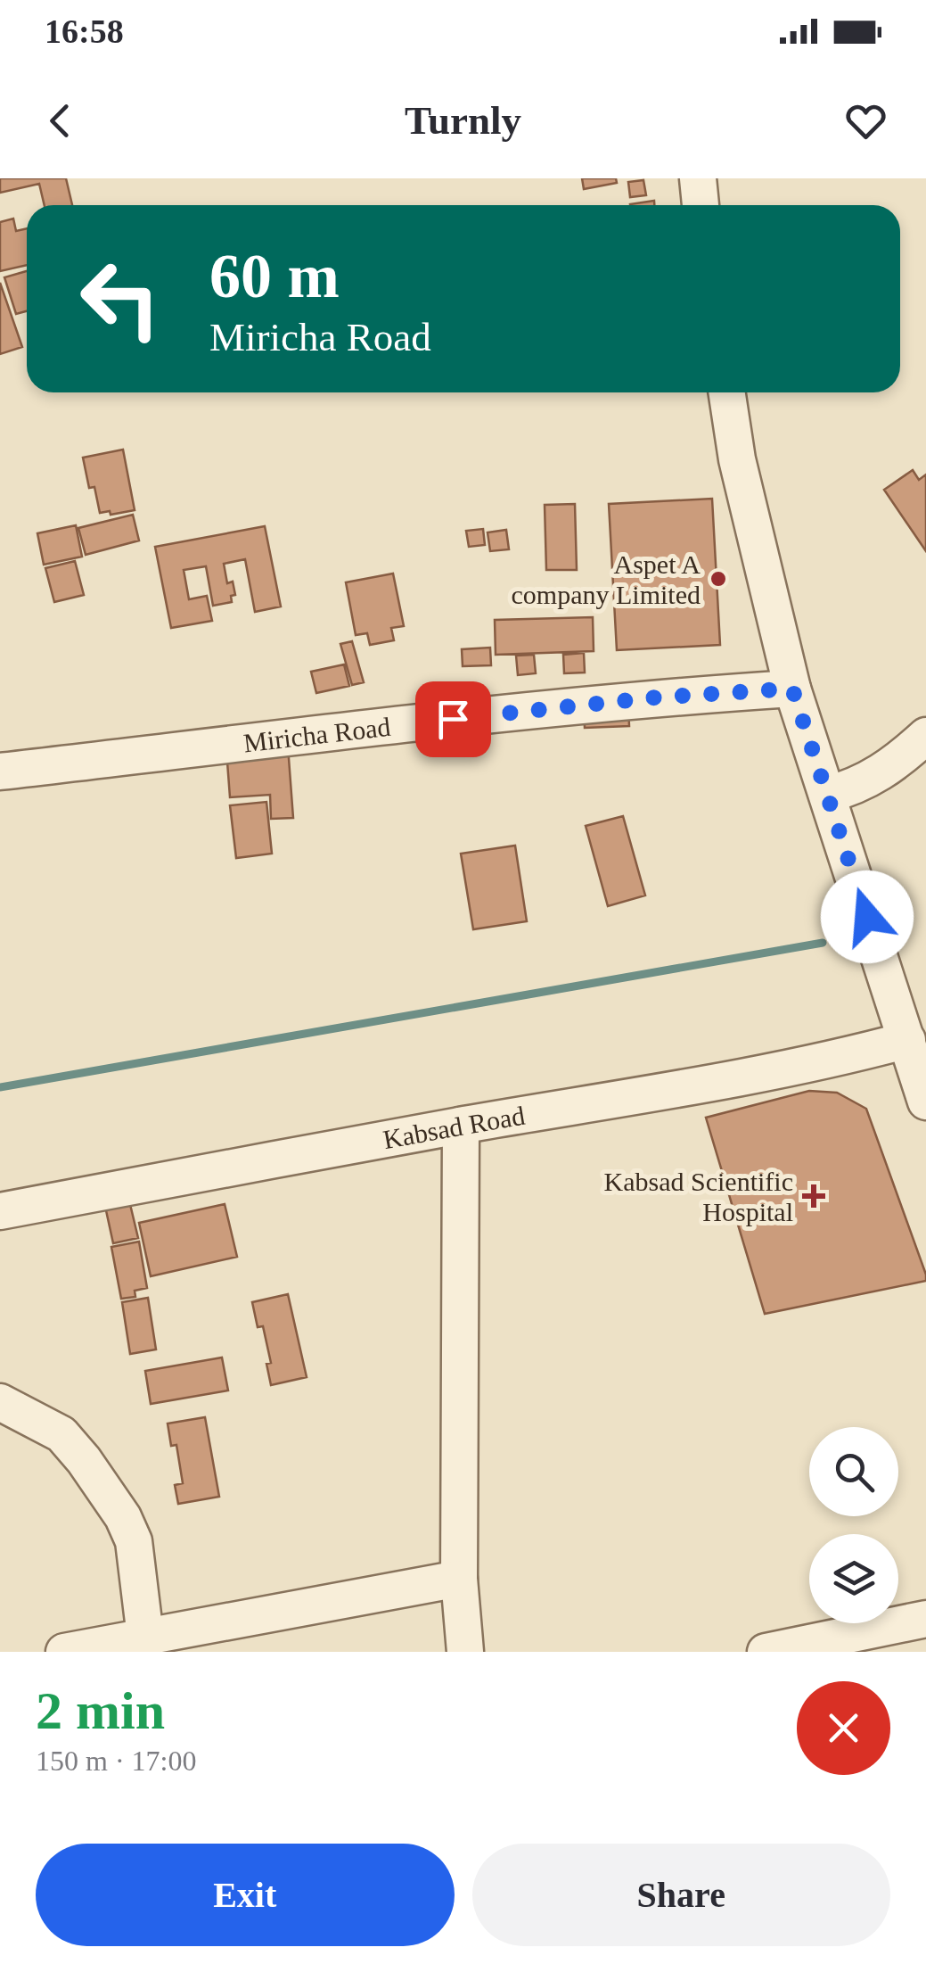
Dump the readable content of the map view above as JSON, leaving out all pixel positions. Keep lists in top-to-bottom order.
{
  "streets": {
    "street": ["Miricha Road", "Kabsad Road"]
  },
  "places": {
    "other": ["Aspet A company Limited"],
    "health": ["Kabsad Scientific Hospital"]
  },
  "page": {
    "status": "16:58",
    "header": "Turnly",
    "turn": ["60 m", "Miricha Road"],
    "heading": ["2 min", "150 m · 17:00"],
    "buttons": ["Exit", "Share"]
  }
}
